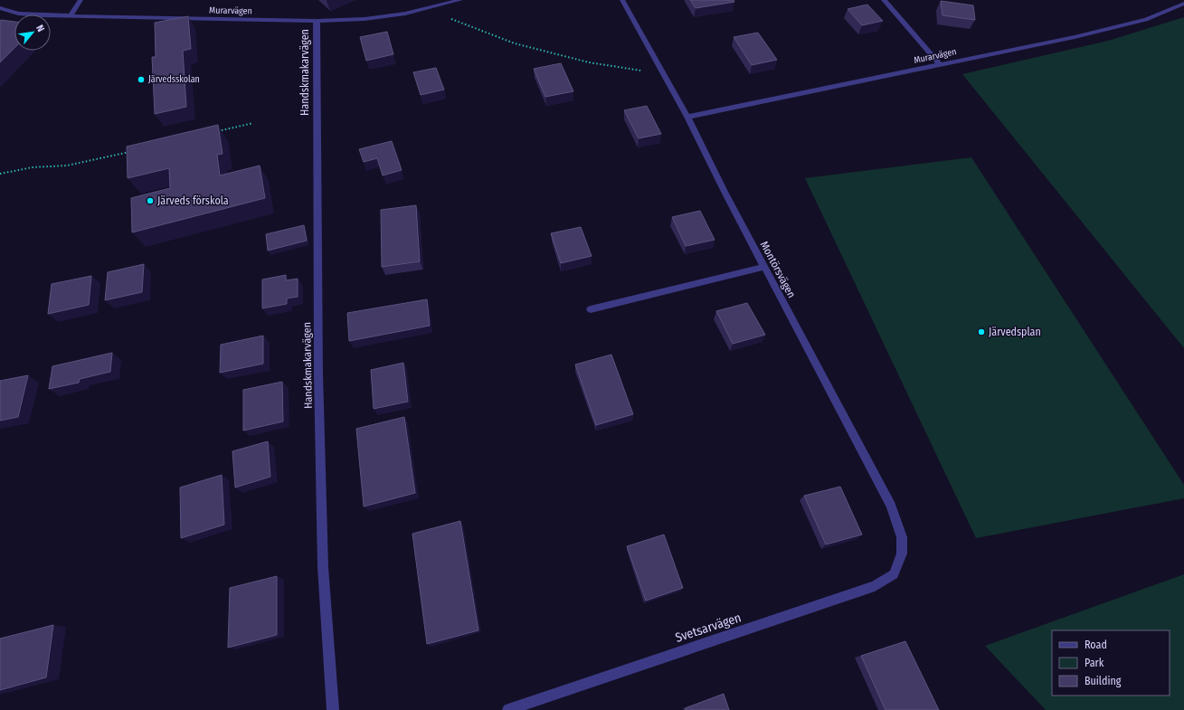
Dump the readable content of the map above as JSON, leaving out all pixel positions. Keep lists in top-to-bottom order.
{
  "streets": {
    "street": [
      "Murarvägen",
      "Handskmakarvägen",
      "Montörsvägen",
      "Svetsarvägen"
    ]
  },
  "crossings": [
    ["Murarvägen", "Handskmakarvägen"],
    ["Murarvägen", "Montörsvägen"],
    ["Montörsvägen", "Svetsarvägen"]
  ],
  "places": ["Järvedsskolan", "Järveds förskola", "Järvedsplan"],
  "legend": ["Road", "Park", "Building"],
  "north": "top right"
}
